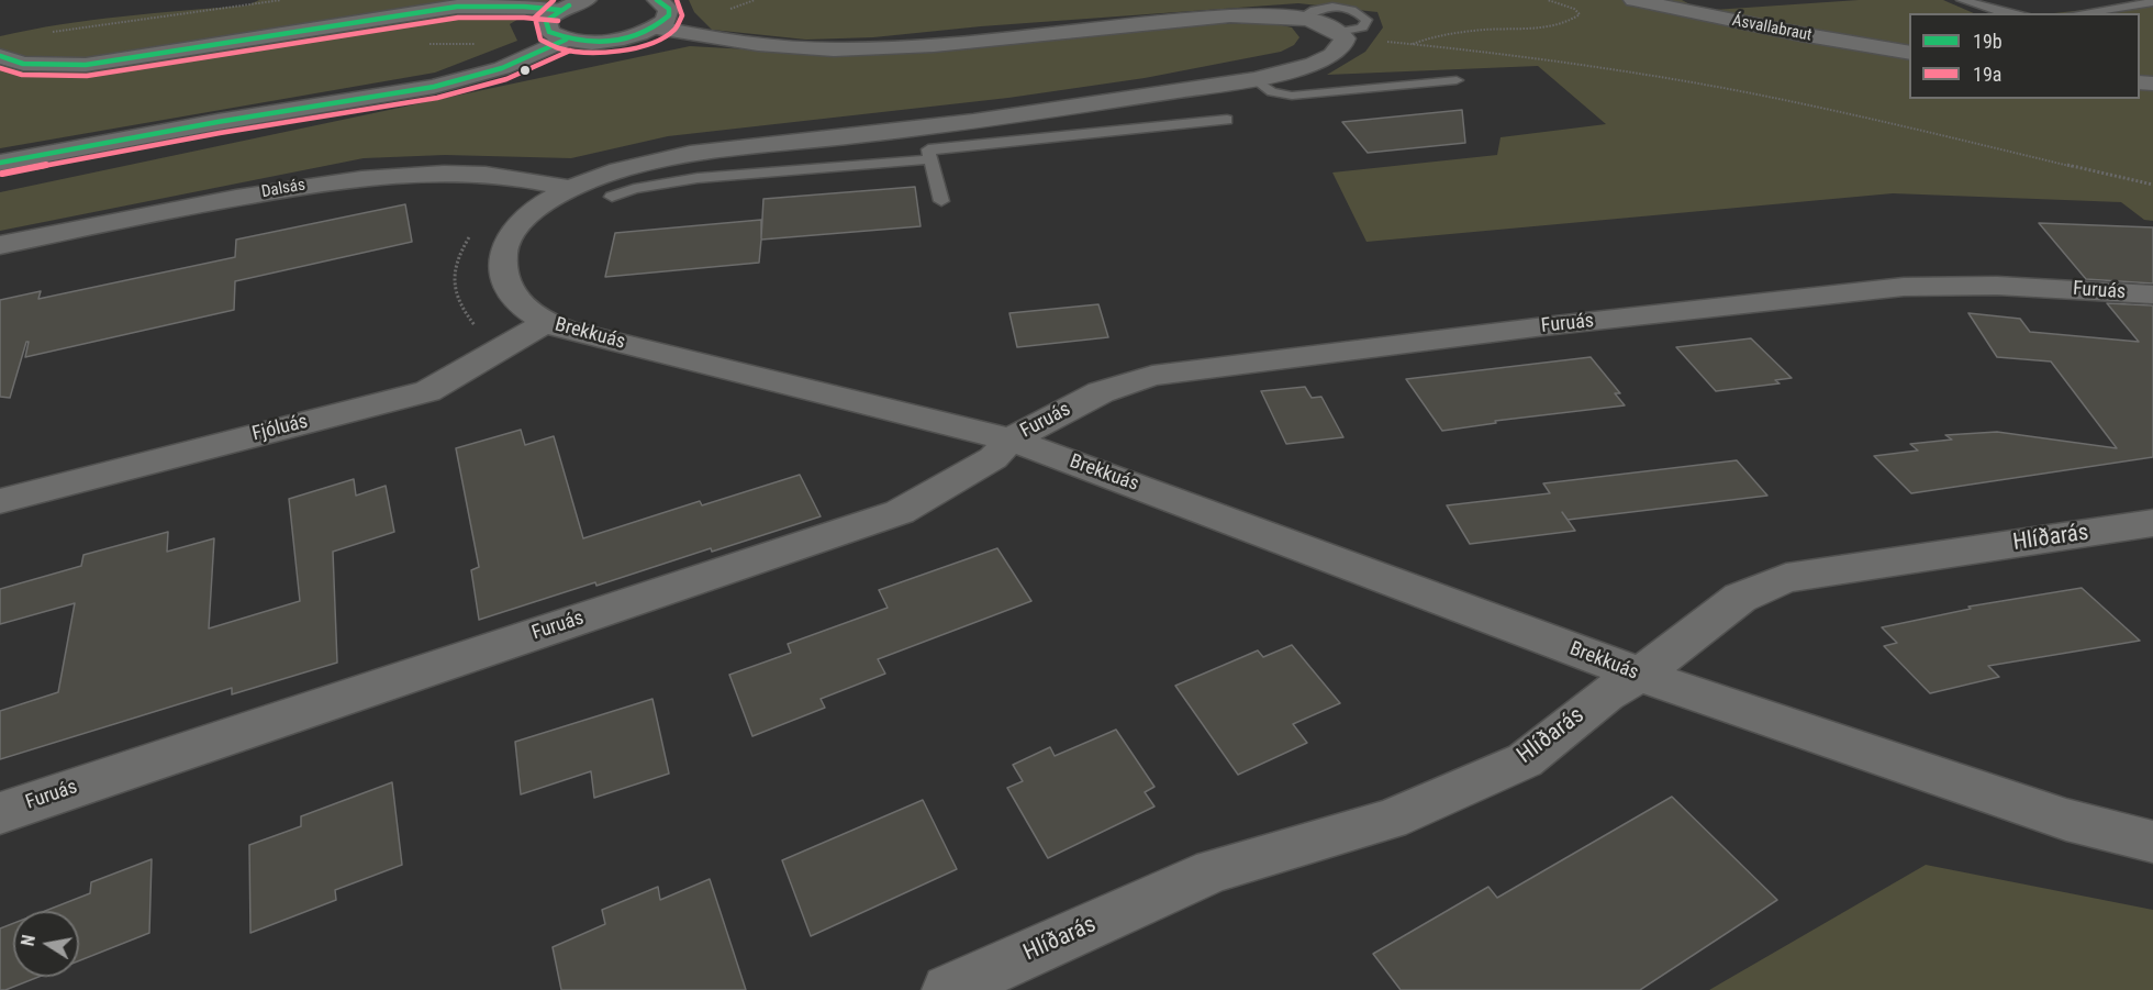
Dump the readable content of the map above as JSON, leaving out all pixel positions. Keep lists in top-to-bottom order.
{
  "streets": {
    "street": [
      "Ásvallabraut",
      "Dalsás",
      "Furuás",
      "Brekkuás",
      "Fjóluás",
      "Hlíðarás"
    ]
  },
  "crossings": [
    ["Dalsás", "Brekkuás"],
    ["Furuás", "Brekkuás"],
    ["Brekkuás", "Fjóluás"],
    ["Brekkuás", "Hlíðarás"]
  ],
  "lines": ["transit line 19b", "transit line 19a"],
  "legend": ["19b", "19a"],
  "north": "left"
}
